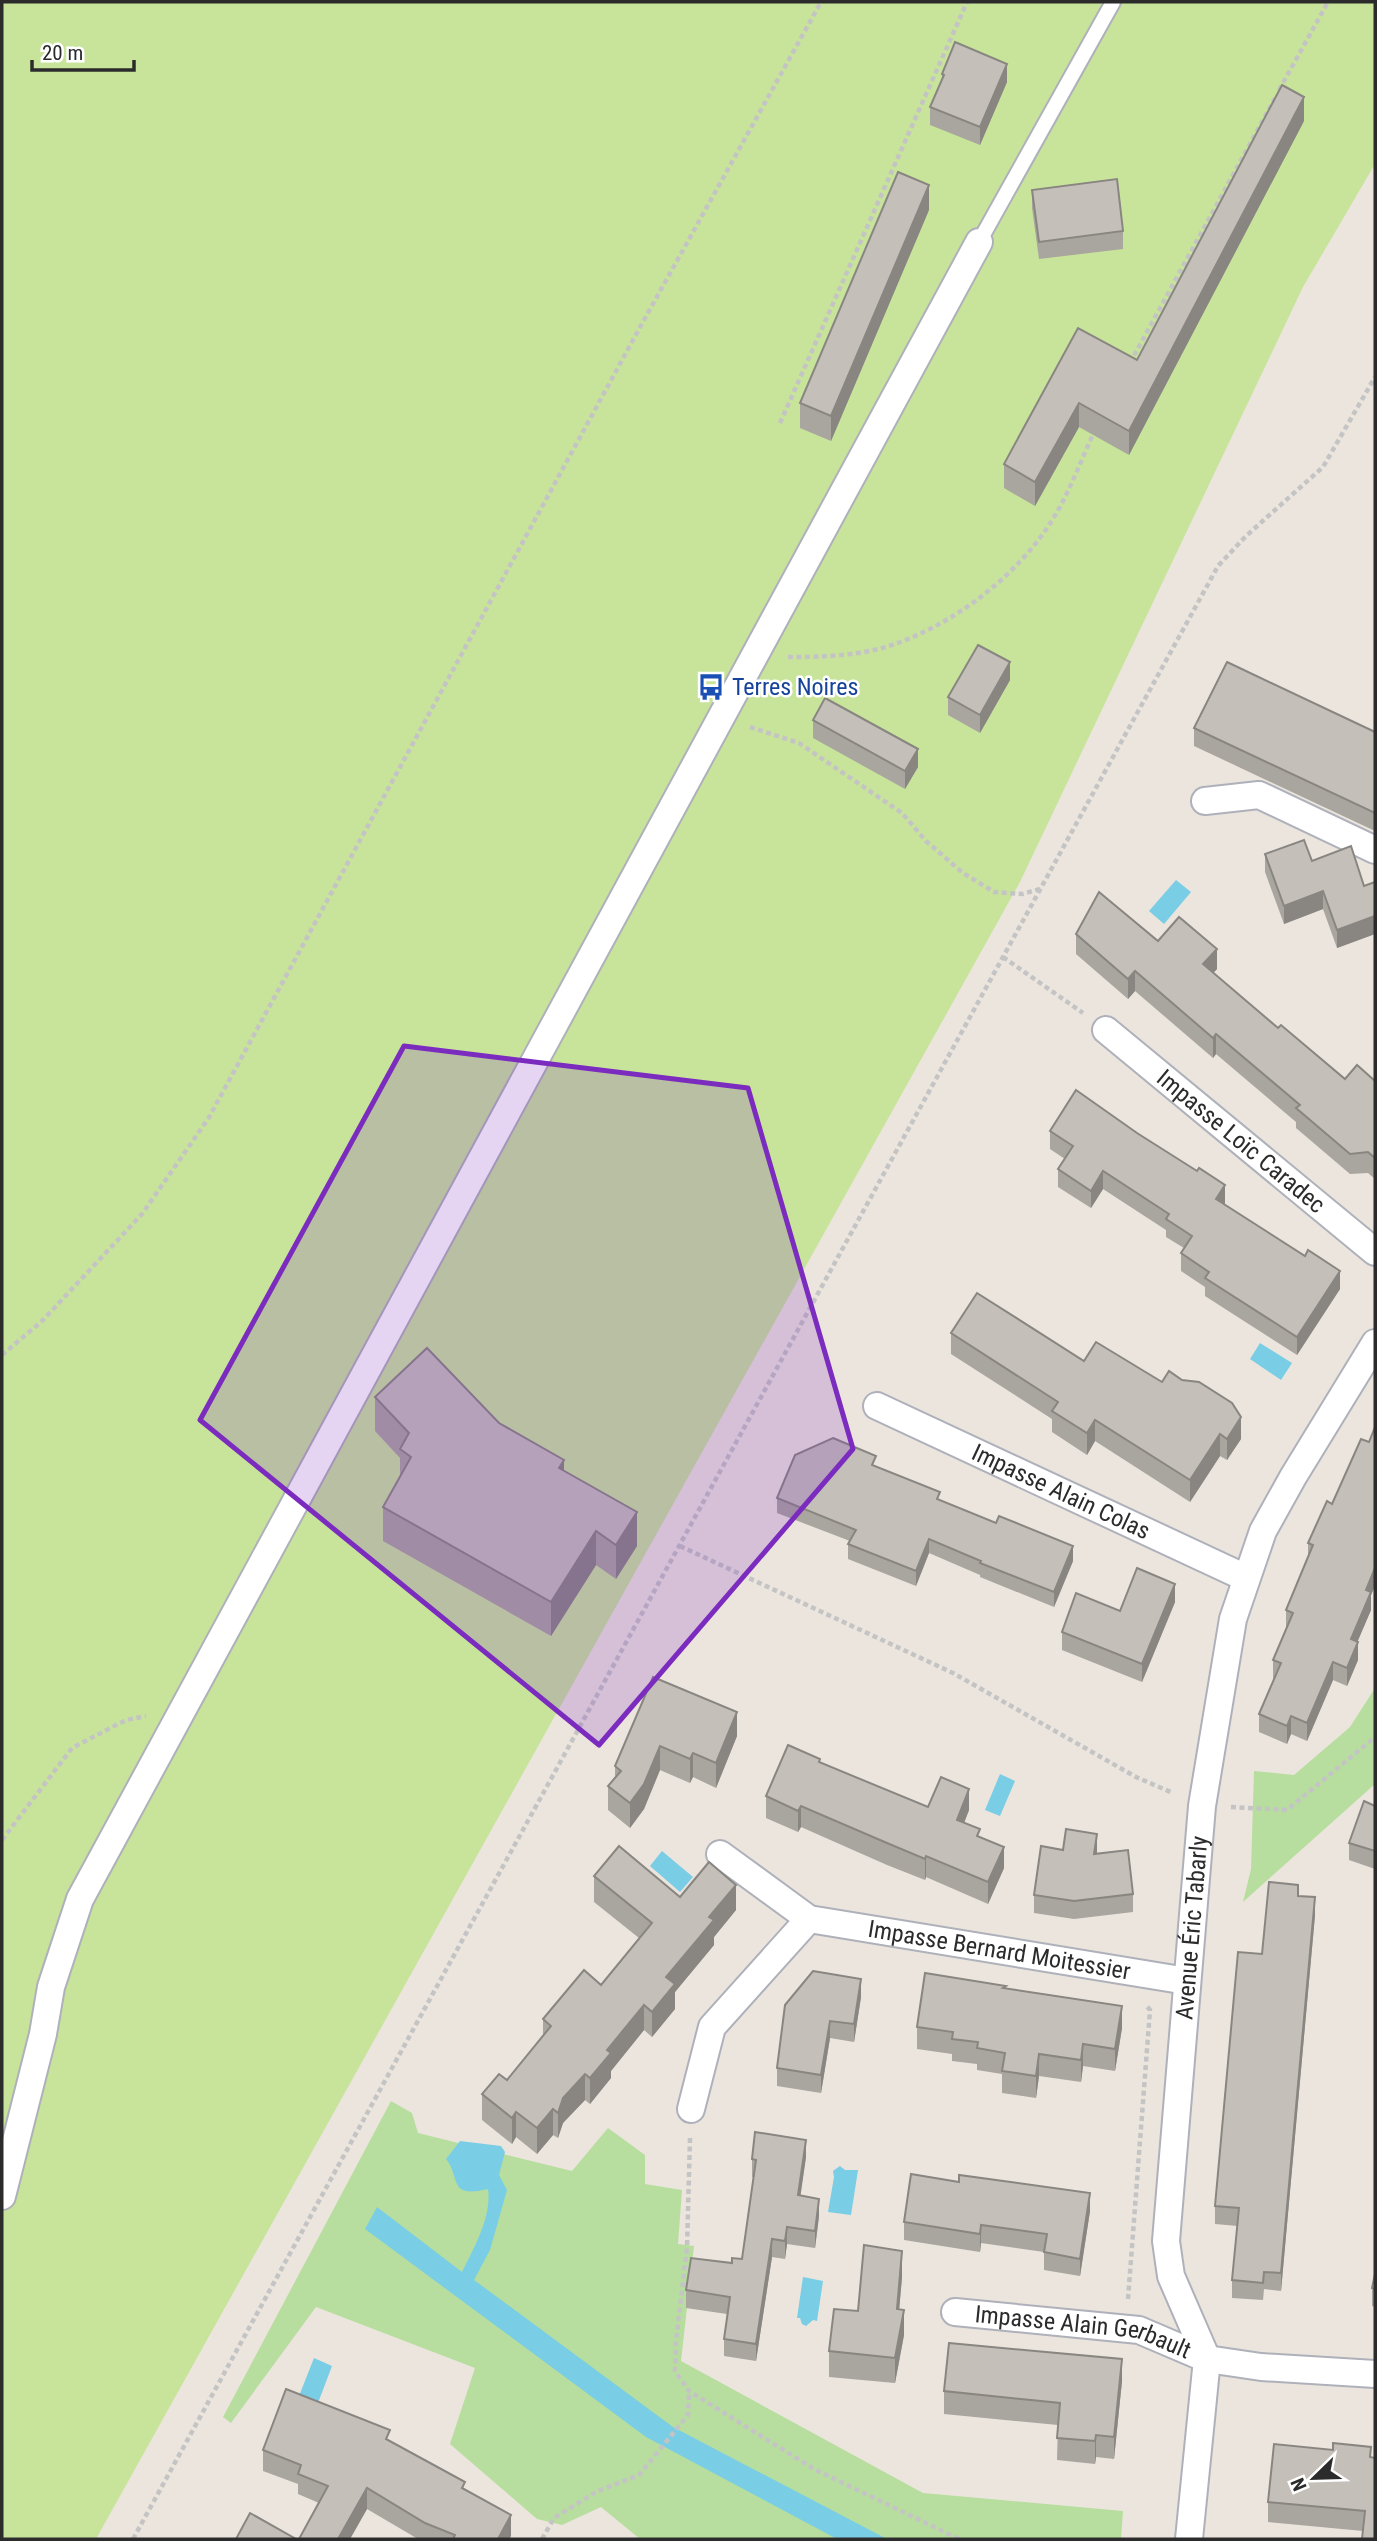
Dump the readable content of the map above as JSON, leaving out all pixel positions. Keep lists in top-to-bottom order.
{
  "streets": {
    "street": [
      "Impasse Loïc Caradec",
      "Impasse Alain Colas",
      "Avenue Éric Tabarly",
      "Impasse Bernard Moitessier",
      "Impasse Alain Gerbault"
    ]
  },
  "crossings": [
    ["Impasse Alain Colas", "Avenue Éric Tabarly"],
    ["Avenue Éric Tabarly", "Impasse Bernard Moitessier"],
    ["Avenue Éric Tabarly", "Impasse Alain Gerbault"]
  ],
  "places": {
    "bus stop": ["Terres Noires"]
  },
  "scale_bar": "20 m",
  "north": "bottom left"
}
